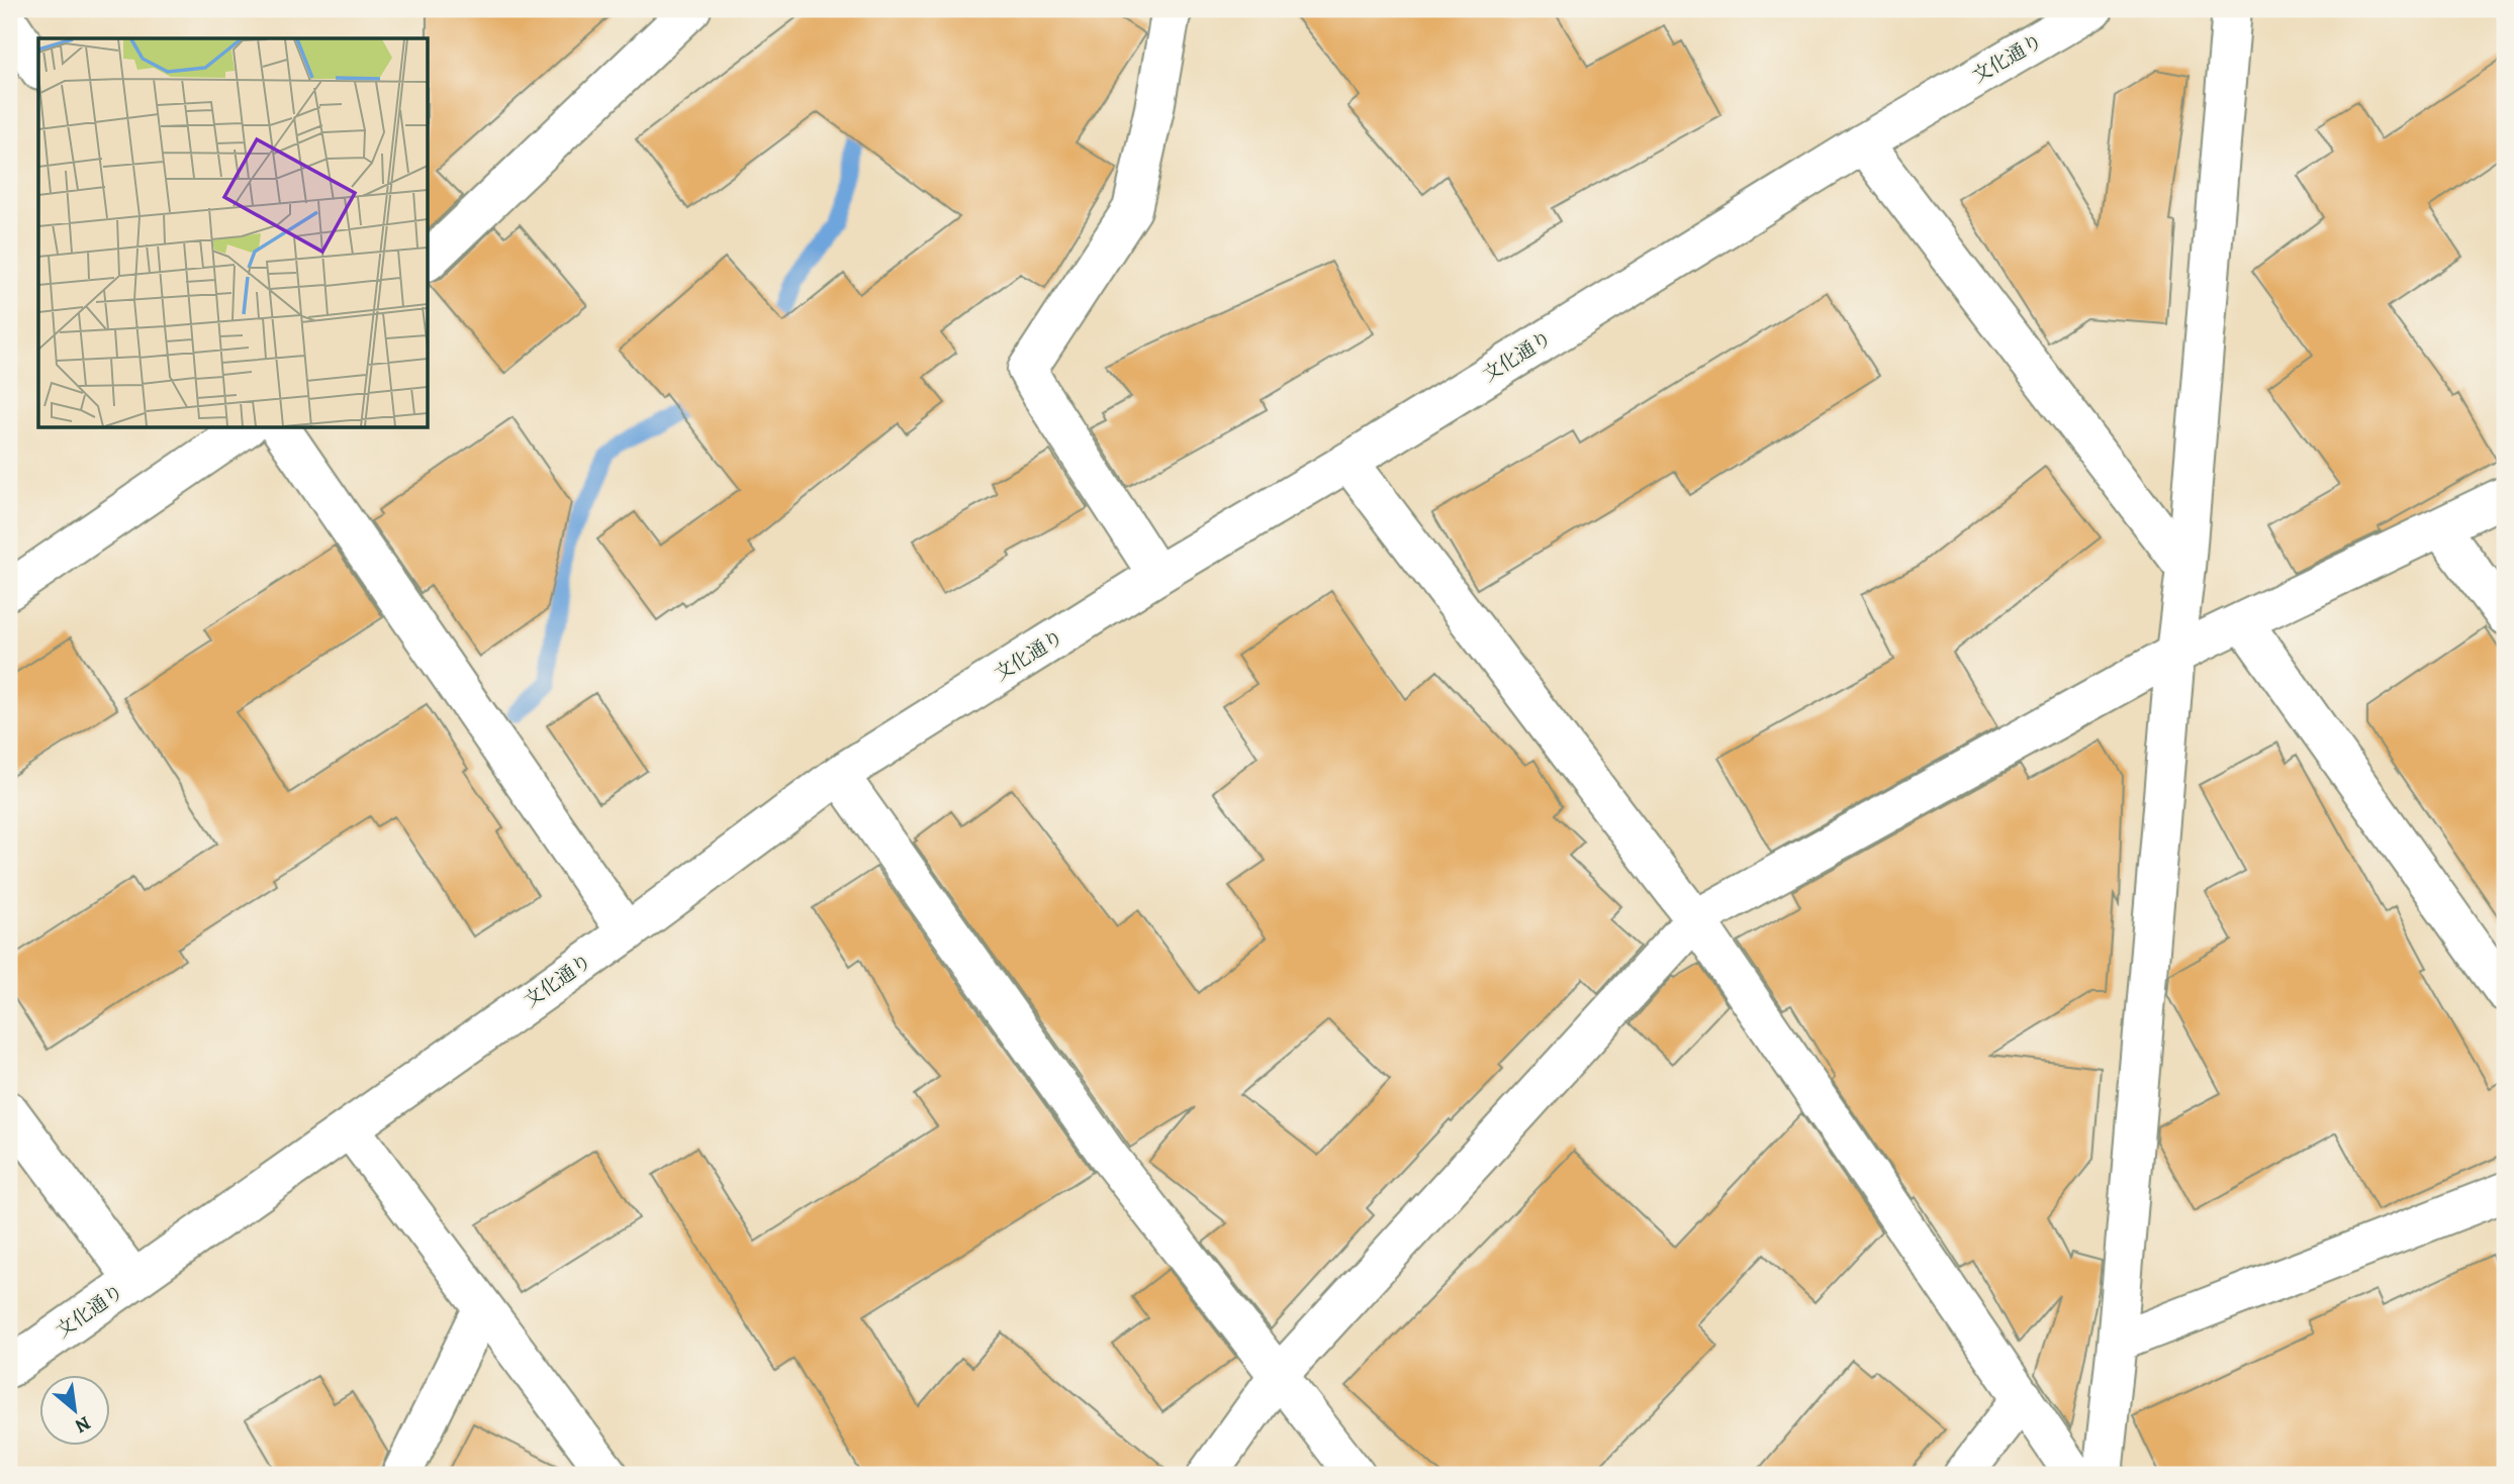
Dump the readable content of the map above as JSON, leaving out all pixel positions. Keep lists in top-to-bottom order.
{
  "streets": {
    "street": ["文化通り"]
  },
  "north": "bottom right"
}
